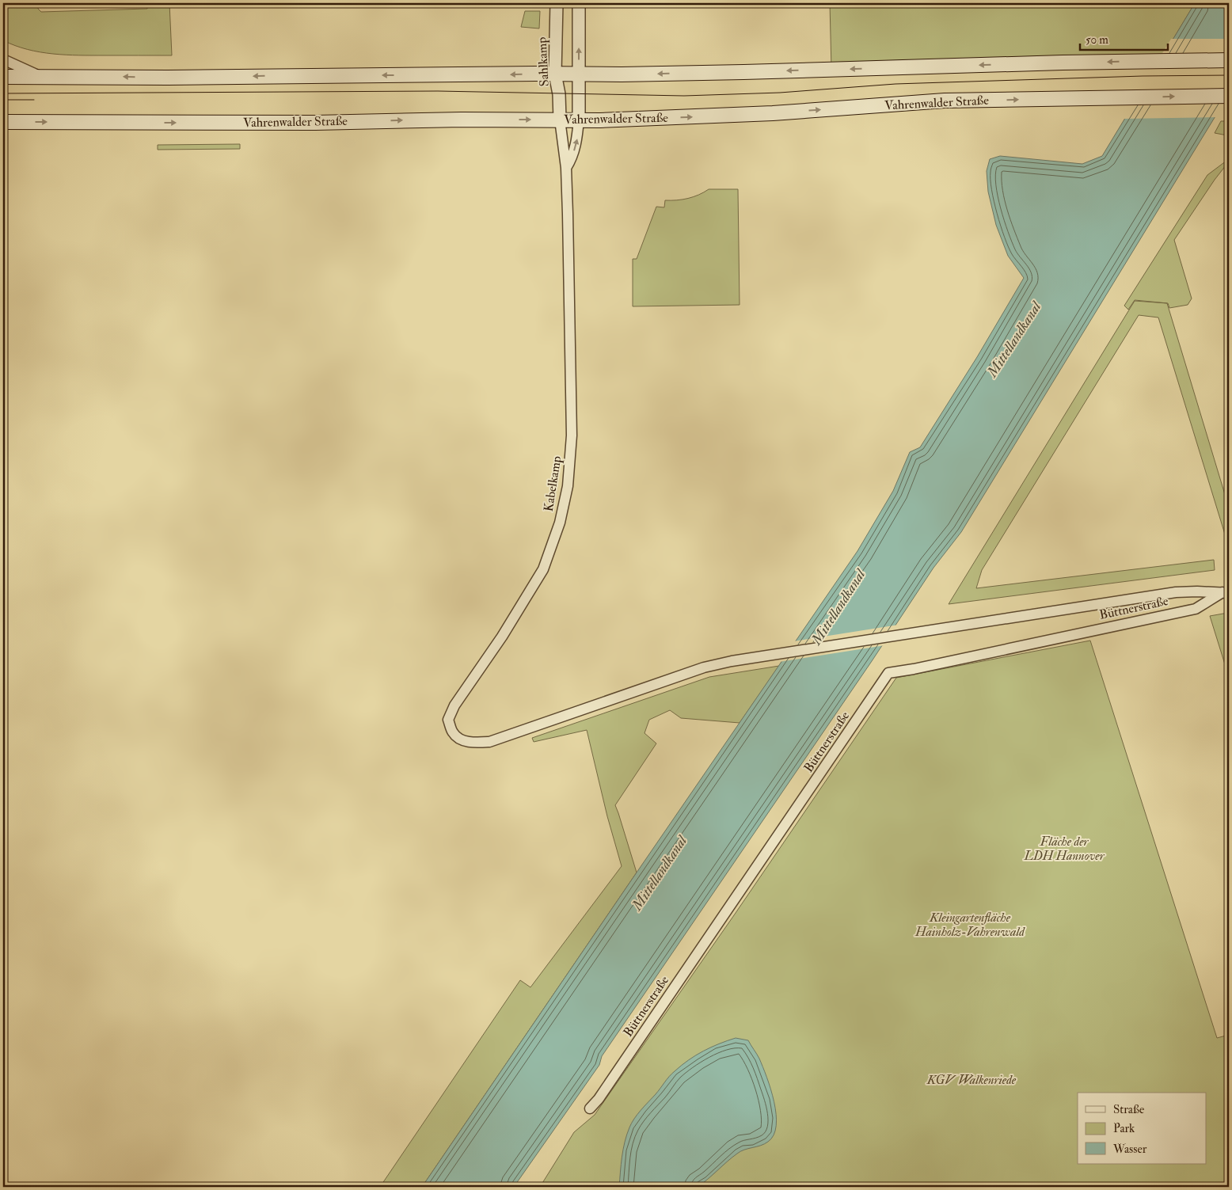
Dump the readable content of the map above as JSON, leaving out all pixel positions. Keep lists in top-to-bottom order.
{
  "streets": {
    "main road": ["Vahrenwalder Straße"],
    "street": ["Sahlkamp", "Kabelkamp", "Büttnerstraße"]
  },
  "crossings": [
    ["Sahlkamp", "Vahrenwalder Straße"],
    ["Sahlkamp", "Kabelkamp"],
    ["Vahrenwalder Straße", "Kabelkamp"],
    ["Kabelkamp", "Büttnerstraße"]
  ],
  "water": ["Mittellandkanal"],
  "parks": ["Fläche der LDH Hannover", "Kleingartenfläche Hainholz-Vahrenwald", "KGV Walkenriede"],
  "legend": ["Straße", "Park", "Wasser"],
  "scale_bar": "50 m"
}
